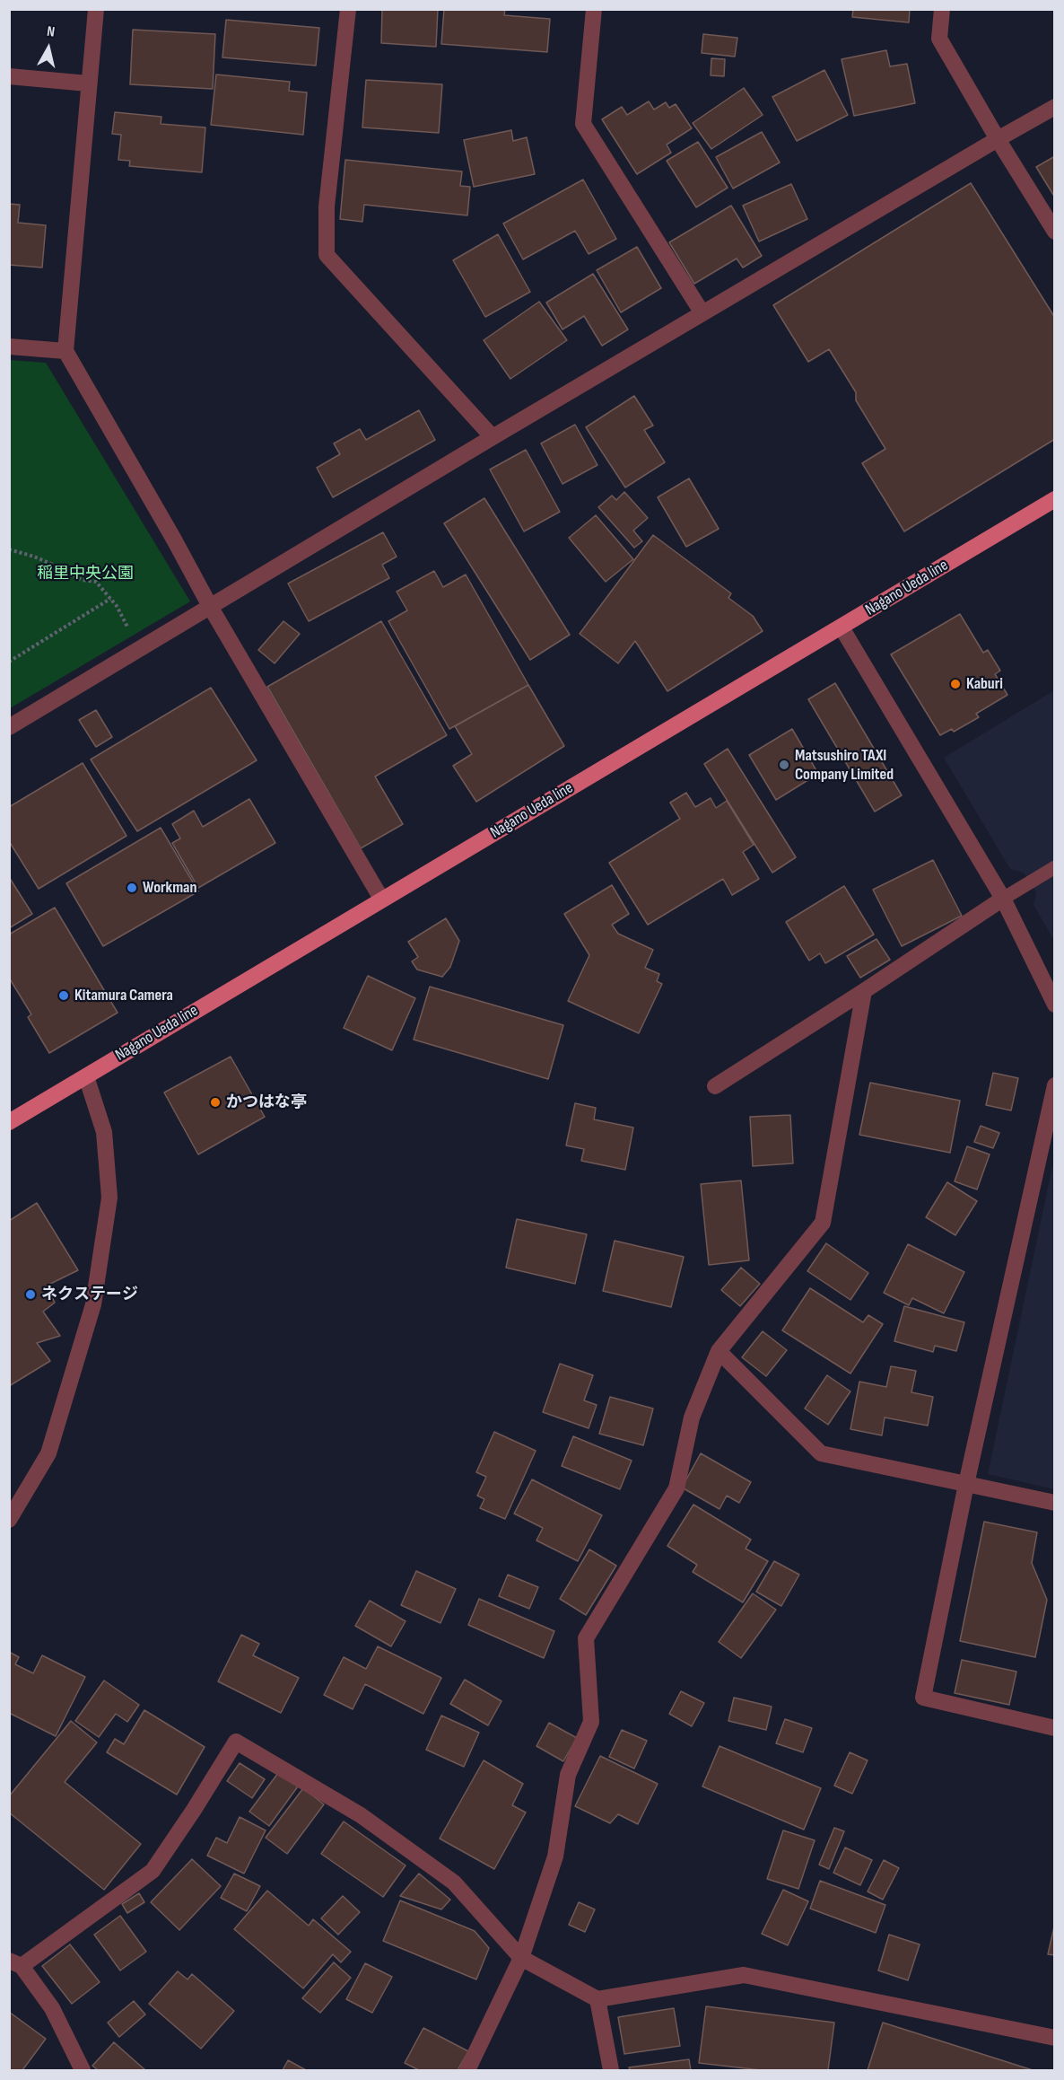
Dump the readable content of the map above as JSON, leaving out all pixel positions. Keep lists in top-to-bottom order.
{
  "streets": {
    "main road": ["Nagano Ueda line"]
  },
  "parks": ["稲里中央公園"],
  "places": [
    "Kaburi",
    "Matsushiro TAXI Company Limited",
    "Workman",
    "Kitamura Camera",
    "かつはな亭",
    "ネクステージ"
  ],
  "north": "top"
}
